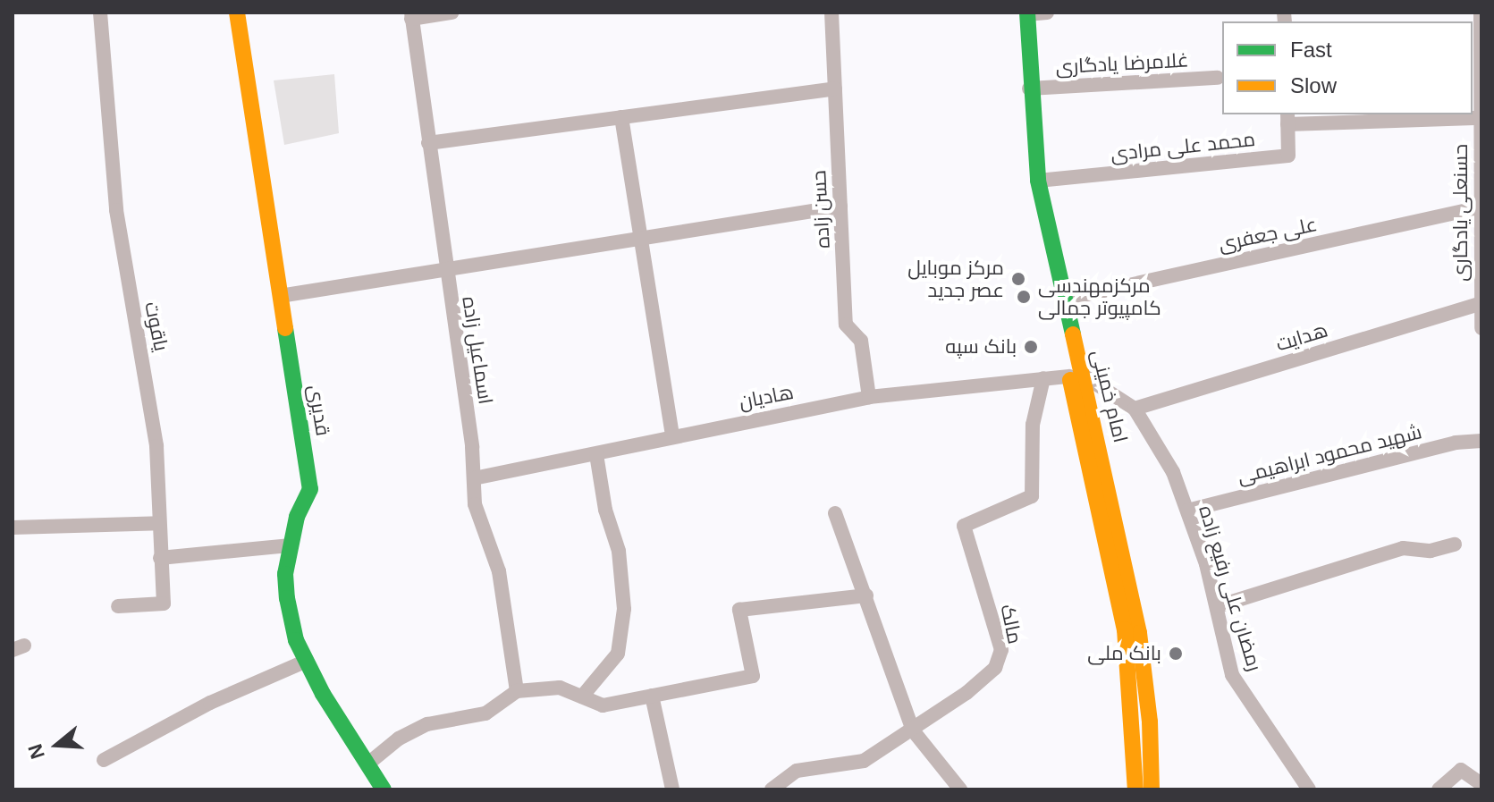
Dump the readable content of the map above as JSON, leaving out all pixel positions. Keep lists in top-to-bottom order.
{
  "streets": {
    "main road": ["امام خمینی", "قدیری"],
    "street": [
      "غلامرضا یادگاری",
      "محمد علی مرادی",
      "حسن زاده",
      "حسنعلی یادگاری",
      "علی جعفری",
      "یاقوت",
      "هدایت",
      "اسماعیل زاده",
      "هادیان",
      "شهید محمود ابراهیمی",
      "رمضان علی رفیع زاده",
      "مالک"
    ]
  },
  "crossings": [
    ["غلامرضا یادگاری", "امام خمینی"],
    ["محمد علی مرادی", "امام خمینی"],
    ["حسن زاده", "هادیان"],
    ["حسنعلی یادگاری", "علی جعفری"],
    ["حسنعلی یادگاری", "هدایت"],
    ["علی جعفری", "امام خمینی"],
    ["هدایت", "رمضان علی رفیع زاده"],
    ["اسماعیل زاده", "هادیان"],
    ["امام خمینی", "هادیان"],
    ["امام خمینی", "رمضان علی رفیع زاده"],
    ["هادیان", "رمضان علی رفیع زاده"],
    ["هادیان", "مالک"],
    ["شهید محمود ابراهیمی", "رمضان علی رفیع زاده"]
  ],
  "places": [
    "مرکز موبایل عصر جدید",
    "مرکزمهندسی کامپیوتر جمالی",
    "بانک سپه",
    "بانک ملی"
  ],
  "legend": ["Fast", "Slow"],
  "north": "left"
}
